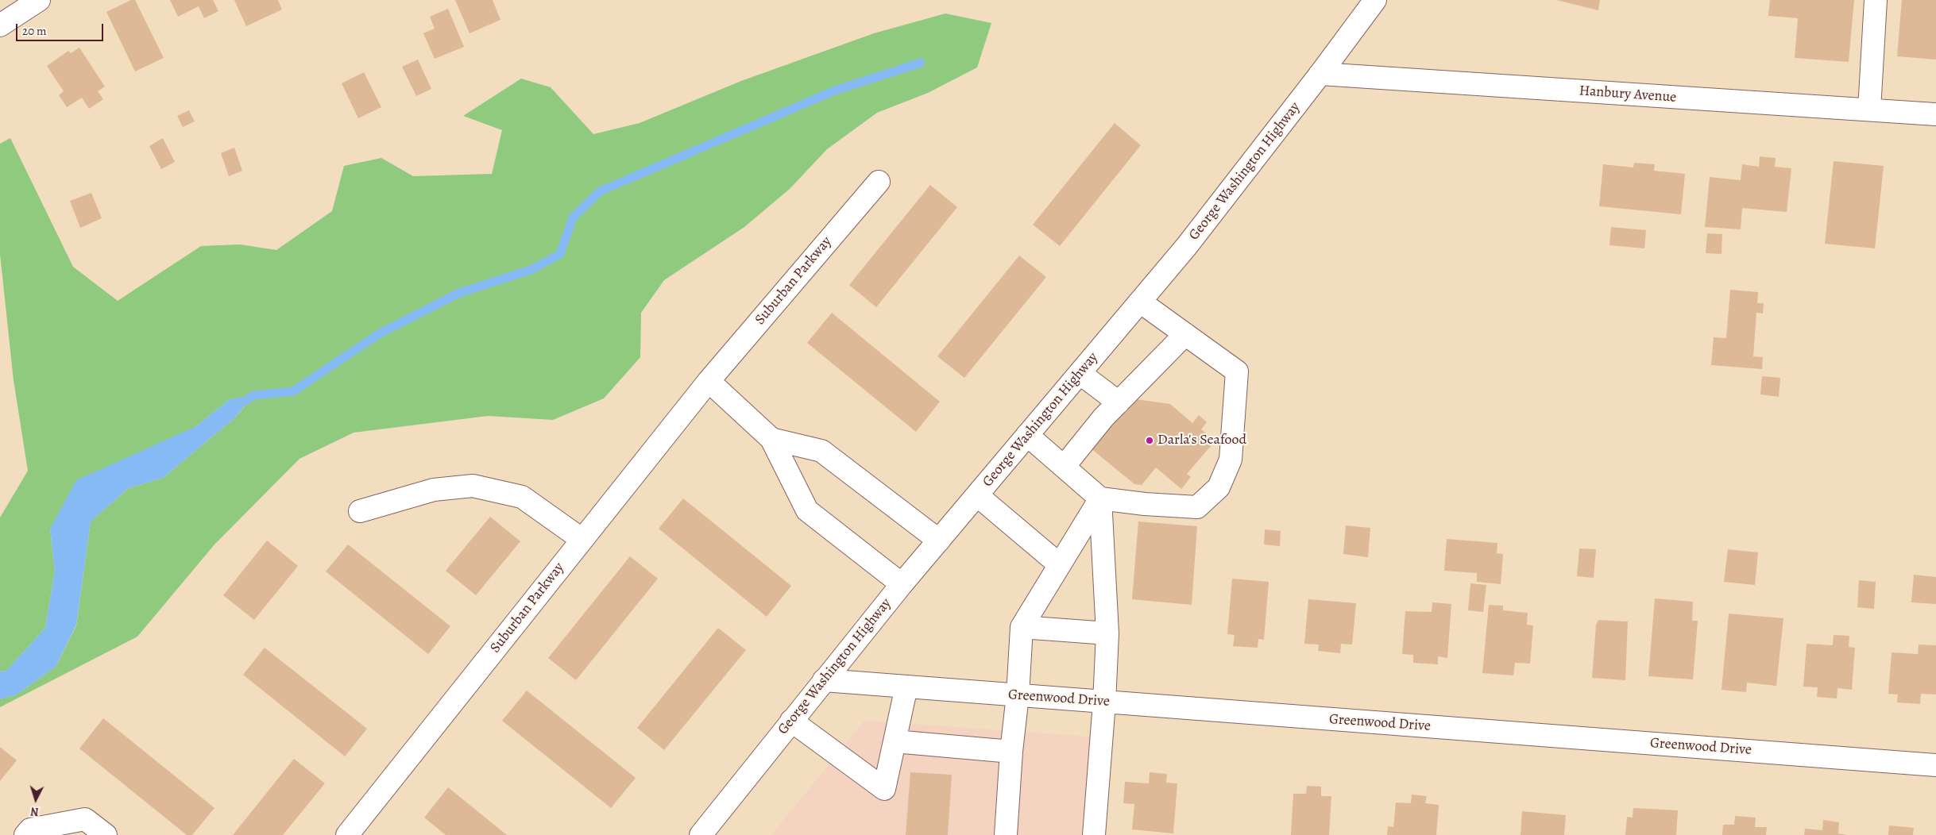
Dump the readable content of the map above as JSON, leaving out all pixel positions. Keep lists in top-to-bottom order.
{
  "streets": {
    "street": [
      "Hanbury Avenue",
      "George Washington Highway",
      "Suburban Parkway",
      "Greenwood Drive"
    ]
  },
  "crossings": [
    ["Hanbury Avenue", "George Washington Highway"],
    ["George Washington Highway", "Greenwood Drive"]
  ],
  "places": ["Darla's Seafood"],
  "scale_bar": "20 m",
  "north": "bottom"
}
